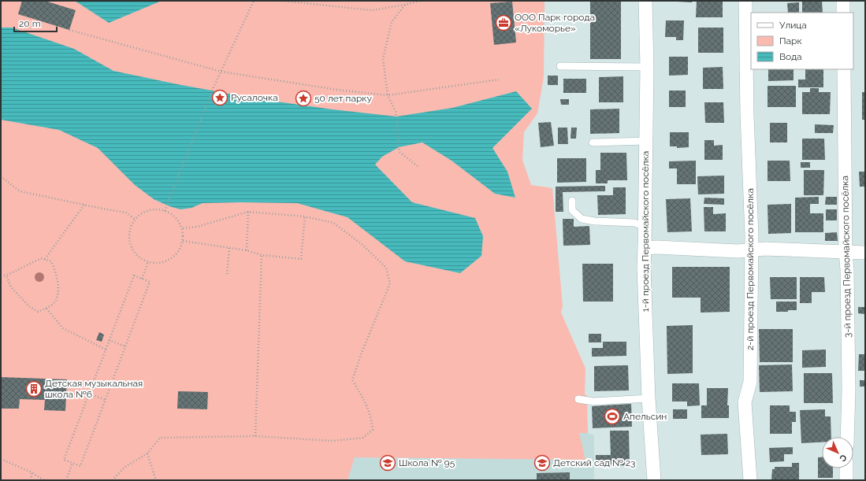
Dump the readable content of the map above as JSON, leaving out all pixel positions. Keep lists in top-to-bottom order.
{
  "streets": {
    "street": ["1-й проезд Первомайского посёлка", "3-й проезд Первомайского посёлка", "2-й проезд Первомайского посёлка"]
  },
  "places": {
    "office": ["ООО Парк города «Лукоморье»"],
    "place": ["Русалочка", "50 лет парку"],
    "building": ["Детская музыкальная школа №6"],
    "sports": ["Апельсин"],
    "school or university": ["Школа № 95", "Детский сад № 23"]
  },
  "legend": ["Улица", "Парк", "Вода"],
  "scale_bar": "20 m",
  "north": "bottom right"
}
